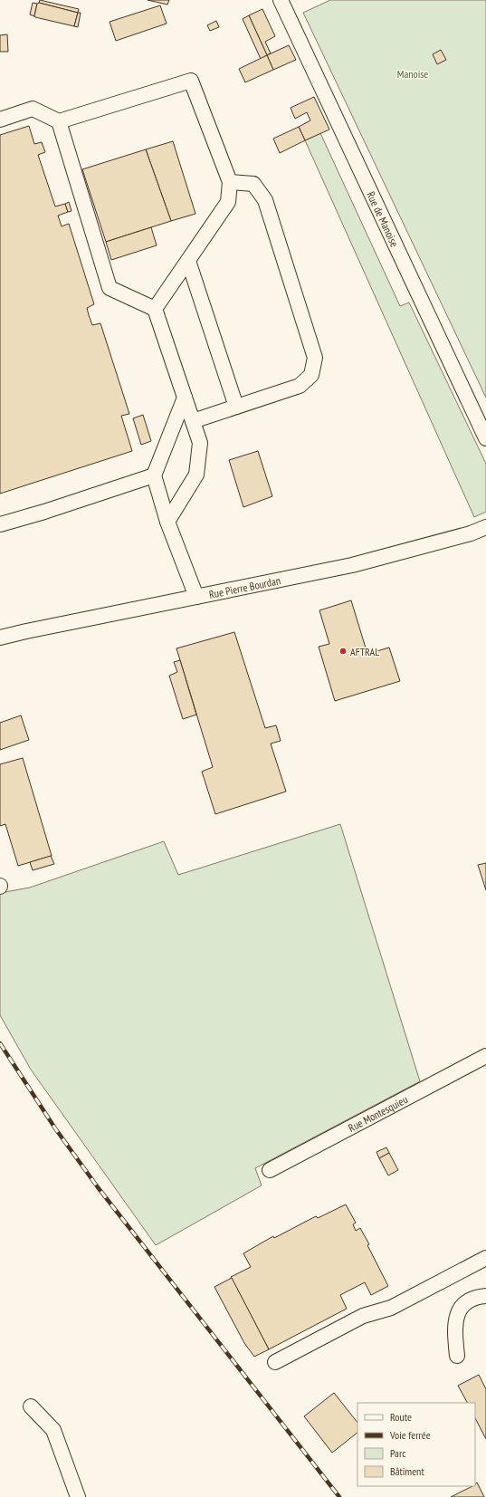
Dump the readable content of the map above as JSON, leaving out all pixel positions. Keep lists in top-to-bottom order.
{
  "streets": {
    "street": ["Rue de Manoise", "Rue Pierre Bourdan", "Rue Montesquieu"]
  },
  "parks": ["Manoise"],
  "places": ["AFTRAL"],
  "legend": [
    "Route",
    "Voie ferrée",
    "Parc",
    "Bâtiment"
  ]
}
